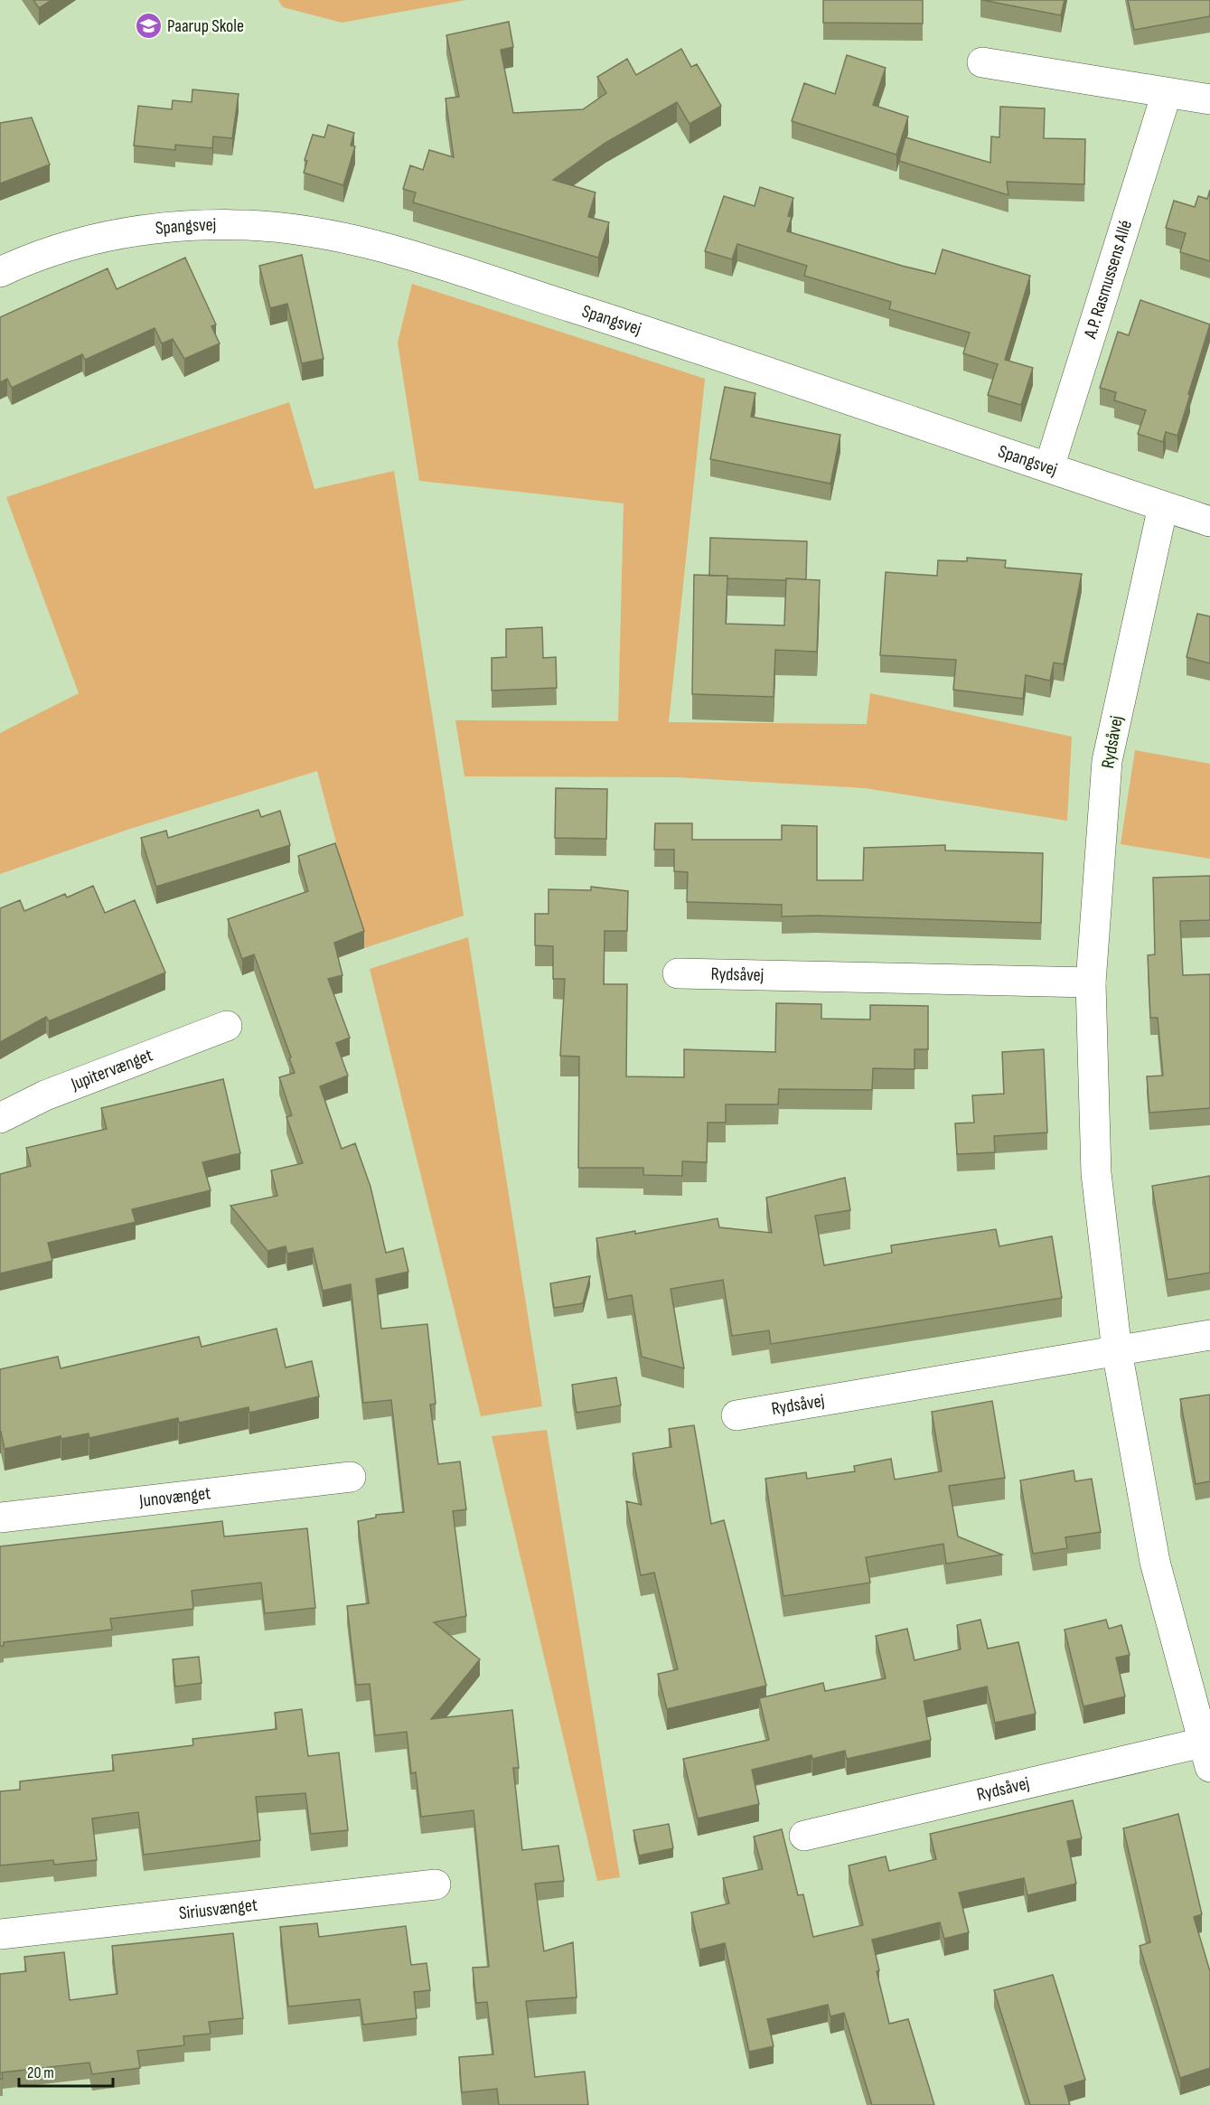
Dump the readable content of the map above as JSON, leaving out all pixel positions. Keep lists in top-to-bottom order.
{
  "streets": {
    "street": [
      "Spangsvej",
      "A.P. Rasmussens Allé",
      "Rydsåvej",
      "Jupitervænget",
      "Junovænget",
      "Siriusvænget"
    ]
  },
  "crossings": [
    ["Spangsvej", "A.P. Rasmussens Allé"],
    ["Spangsvej", "Rydsåvej"]
  ],
  "places": {
    "school or university": ["Paarup Skole"]
  },
  "scale_bar": "20 m"
}
